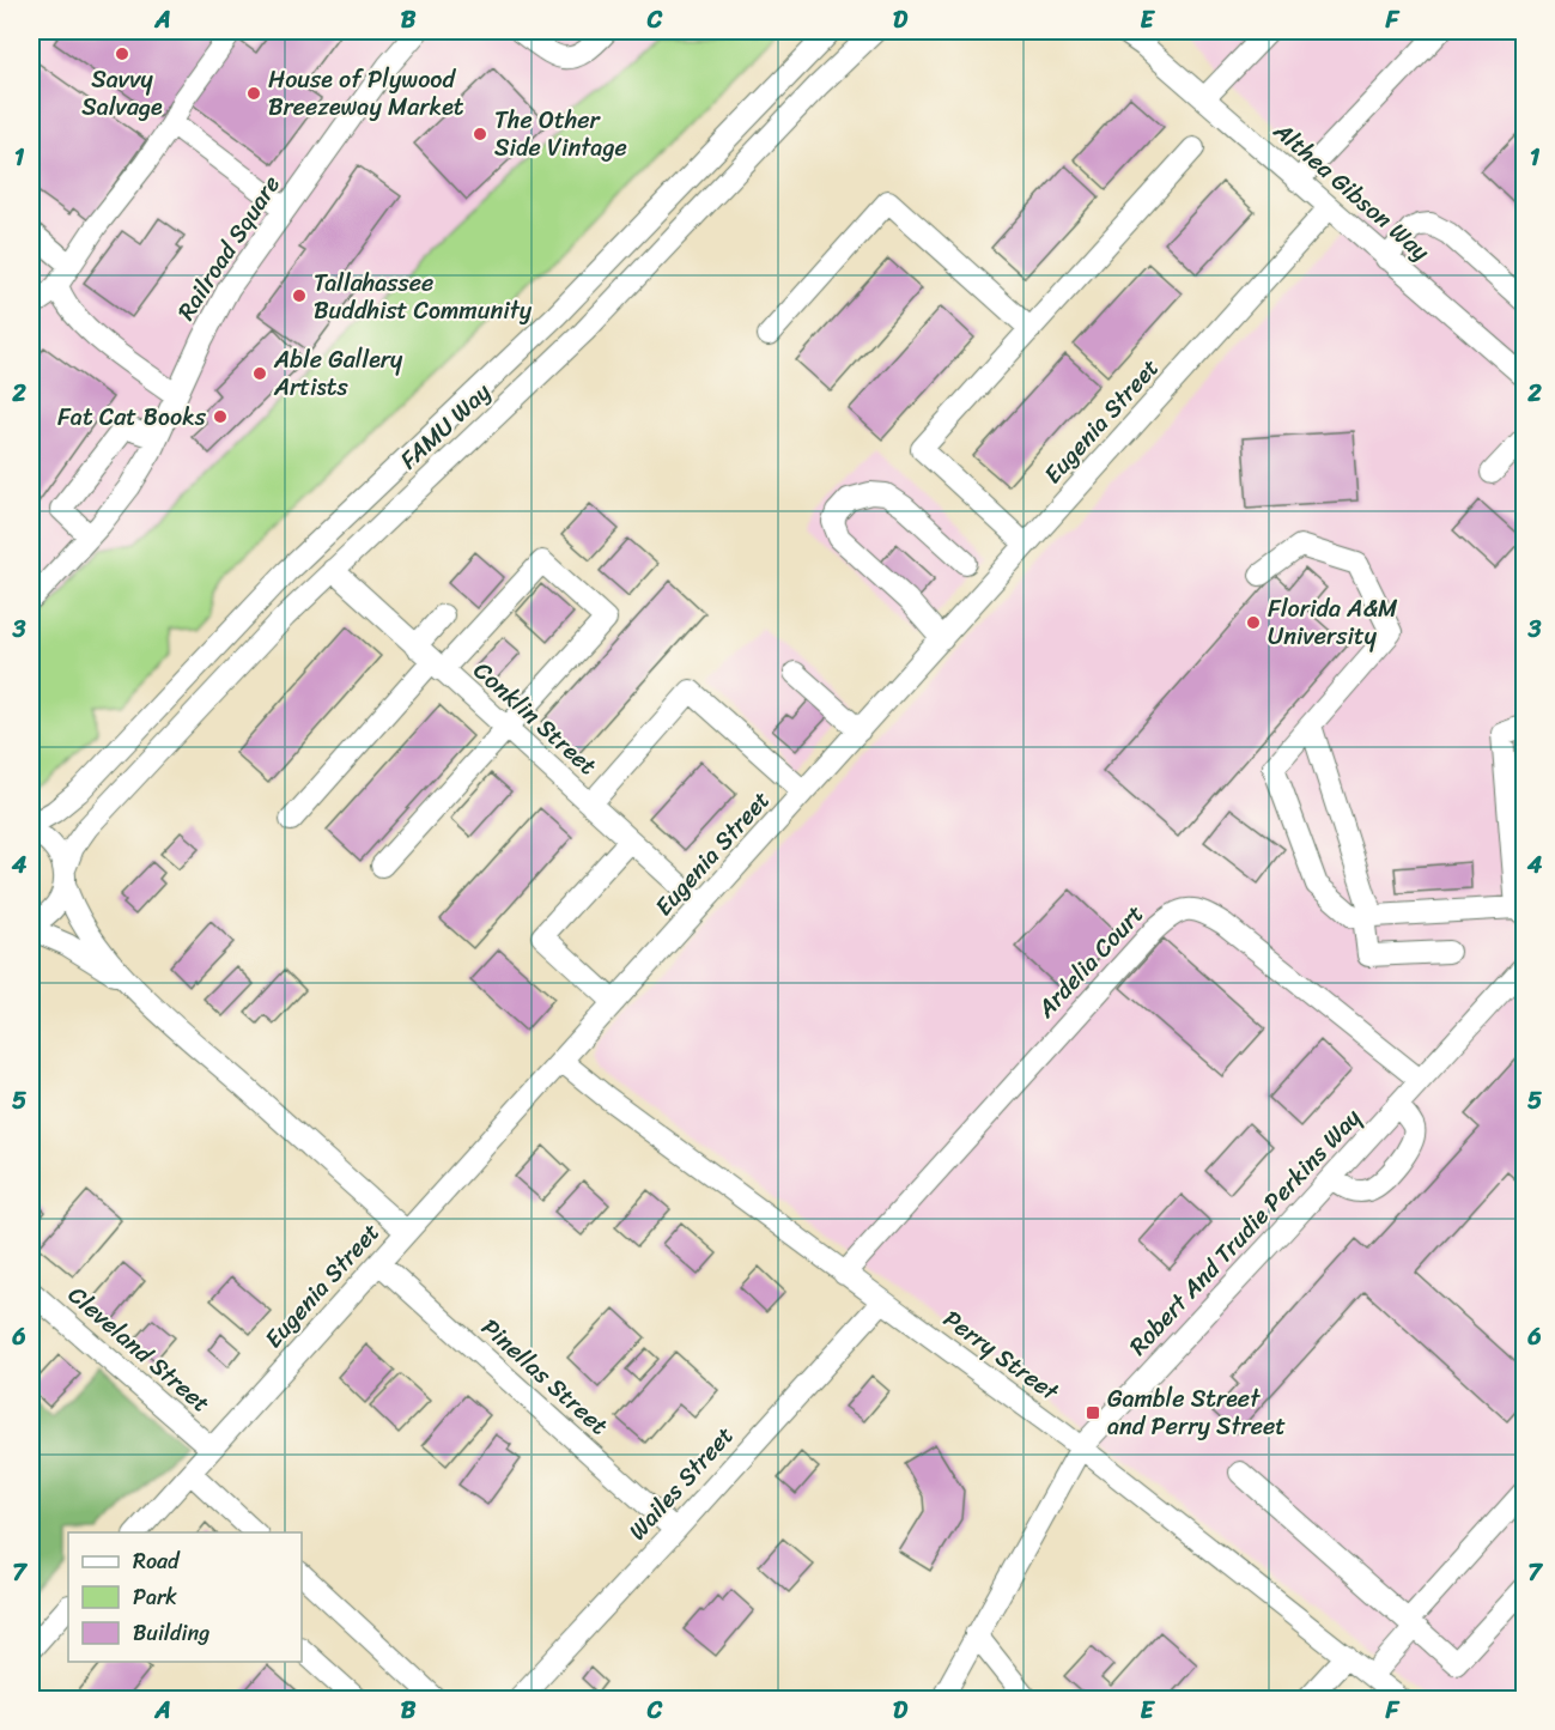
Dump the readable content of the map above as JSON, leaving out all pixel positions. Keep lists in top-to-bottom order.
{
  "streets": {
    "street": [
      "Althea Gibson Way",
      "Railroad Square",
      "Eugenia Street",
      "FAMU Way",
      "Conklin Street",
      "Ardelia Court",
      "Robert And Trudie Perkins Way",
      "Cleveland Street",
      "Perry Street",
      "Pinellas Street",
      "Wailes Street"
    ]
  },
  "crossings": [
    ["Althea Gibson Way", "Eugenia Street"],
    ["Eugenia Street", "Conklin Street"],
    ["Eugenia Street", "Cleveland Street"],
    ["Eugenia Street", "Perry Street"],
    ["Eugenia Street", "Pinellas Street"],
    ["FAMU Way", "Conklin Street"],
    ["Ardelia Court", "Robert And Trudie Perkins Way"],
    ["Ardelia Court", "Perry Street"],
    ["Robert And Trudie Perkins Way", "Perry Street"],
    ["Perry Street", "Wailes Street"],
    ["Pinellas Street", "Wailes Street"]
  ],
  "places": {
    "other": [
      "Savvy Salvage",
      "House of Plywood Breezeway Market",
      "The Other Side Vintage",
      "Tallahassee Buddhist Community",
      "Able Gallery Artists",
      "Fat Cat Books",
      "Florida A&M University"
    ],
    "transit": ["Gamble Street and Perry Street"]
  },
  "legend": ["Road", "Park", "Building"],
  "grid": {
    "columns": [
      "A",
      "B",
      "C",
      "D",
      "E",
      "F"
    ],
    "rows": [
      "1",
      "2",
      "3",
      "4",
      "5",
      "6",
      "7"
    ]
  }
}
